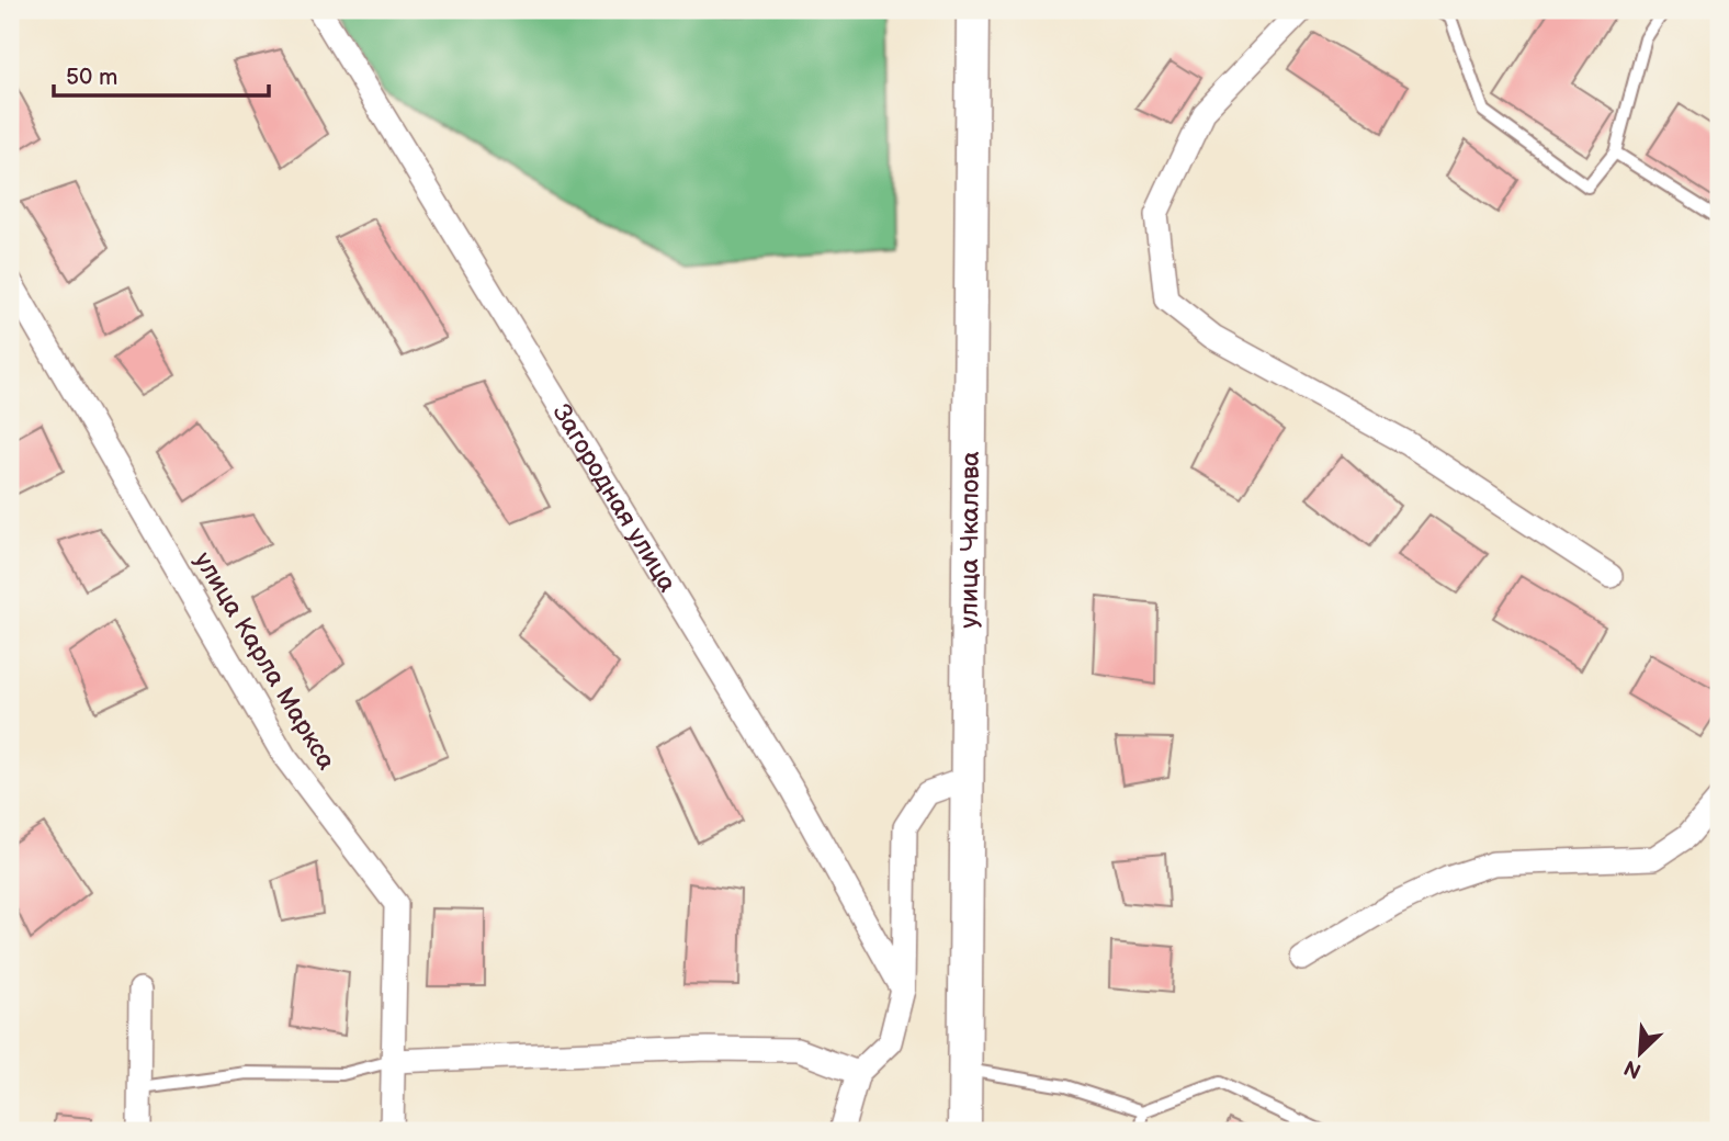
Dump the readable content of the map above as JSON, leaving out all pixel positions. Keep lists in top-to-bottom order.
{
  "streets": {
    "street": ["Загородная улица", "улица Чкалова", "улица Карла Маркса"]
  },
  "scale_bar": "50 m",
  "north": "bottom left"
}
